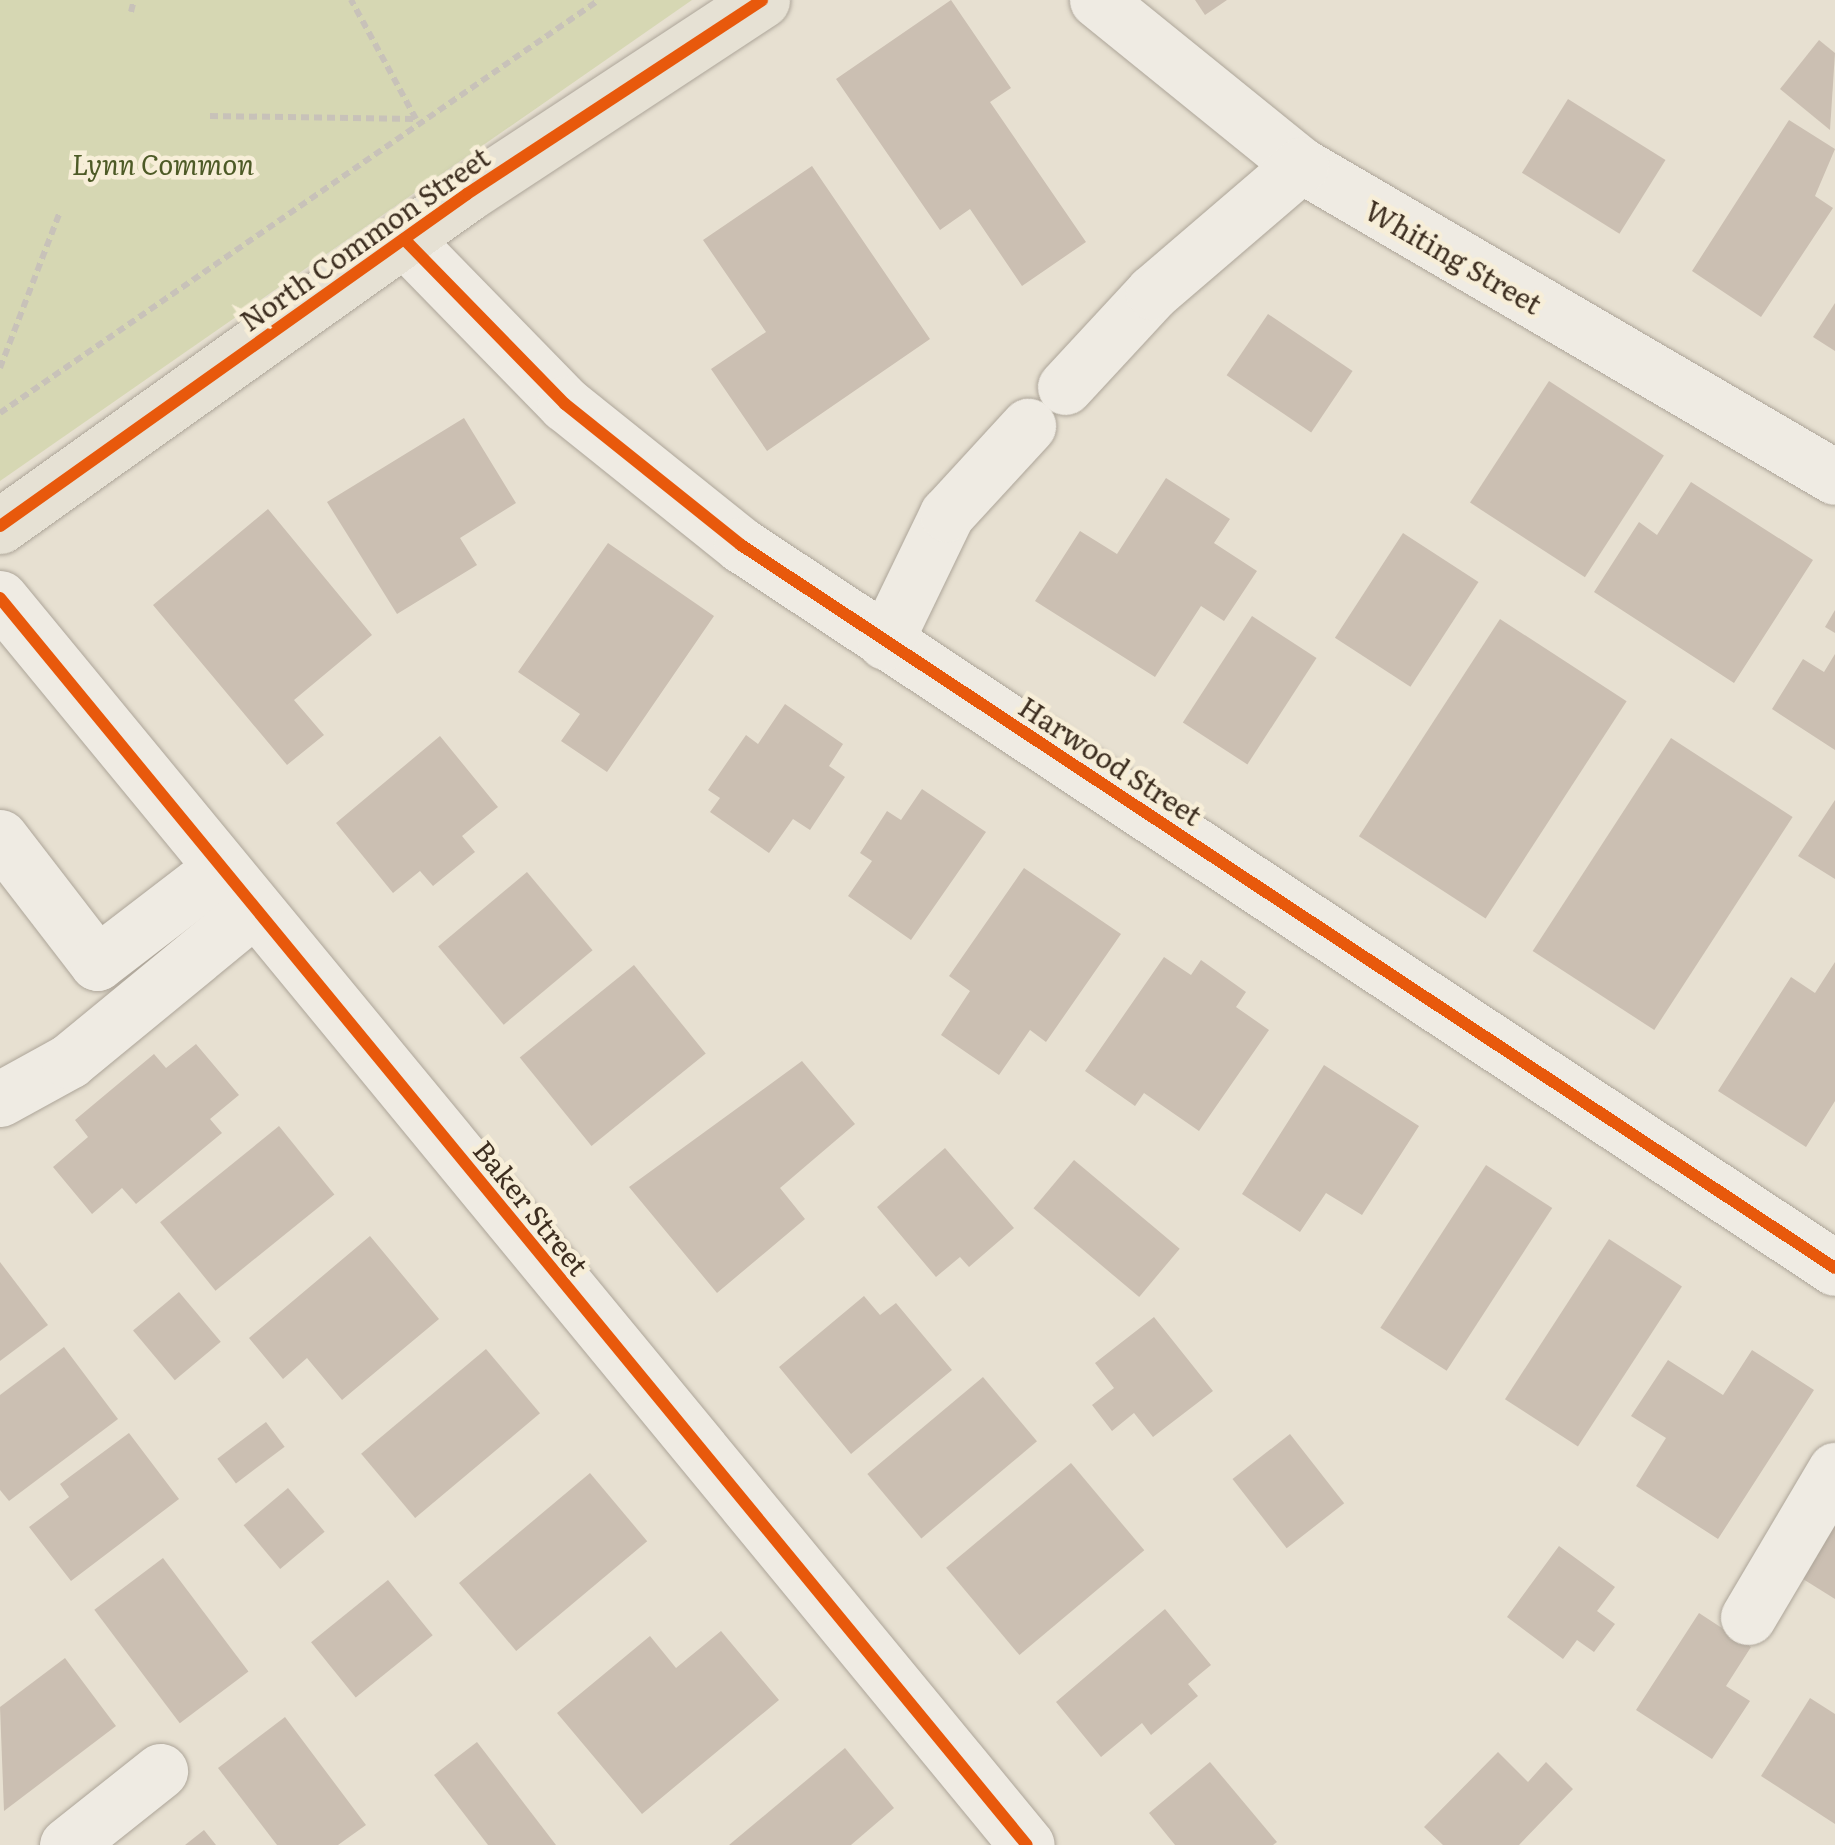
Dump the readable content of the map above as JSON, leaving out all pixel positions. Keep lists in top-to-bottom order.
{
  "streets": {
    "main road": ["North Common Street"],
    "street": ["Whiting Street", "Harwood Street", "Baker Street"]
  },
  "crossings": [
    ["North Common Street", "Harwood Street"]
  ],
  "parks": ["Lynn Common"]
}
